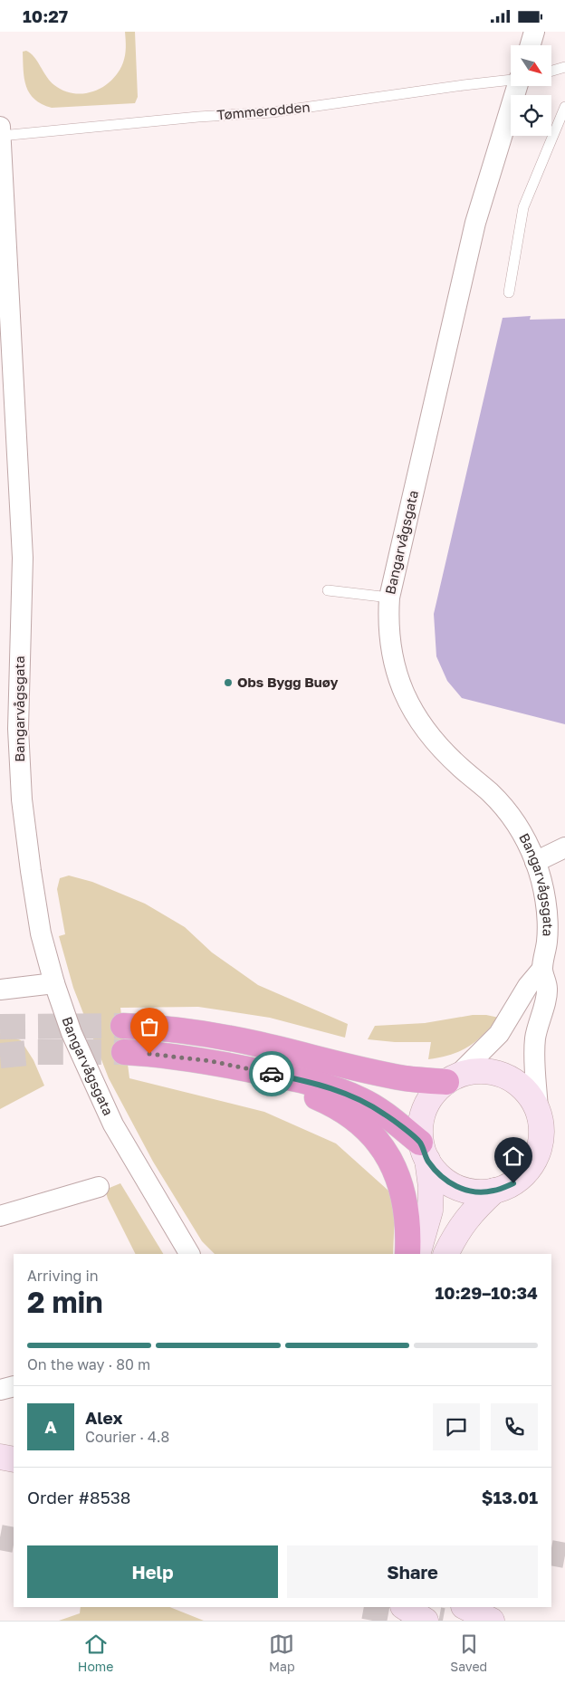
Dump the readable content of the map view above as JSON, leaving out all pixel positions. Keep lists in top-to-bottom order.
{
  "streets": {
    "street": ["Bangarvågsgata"],
    "lane": ["Tømmerodden"]
  },
  "crossings": [
    ["Tømmerodden", "Bangarvågsgata"]
  ],
  "places": ["Obs Bygg Buøy"],
  "north": "bottom right",
  "page": {
    "status": "10:27",
    "heading": ["2 min", "Arriving in", "10:29–10:34"],
    "panel": [
      "Alex",
      "Courier · 4.8",
      "Order #8538",
      "$13.01"
    ],
    "bar": "On the way · 80 m",
    "round": "A",
    "buttons": ["Help", "Share"],
    "tabs": ["Home", "Map", "Saved"]
  }
}
